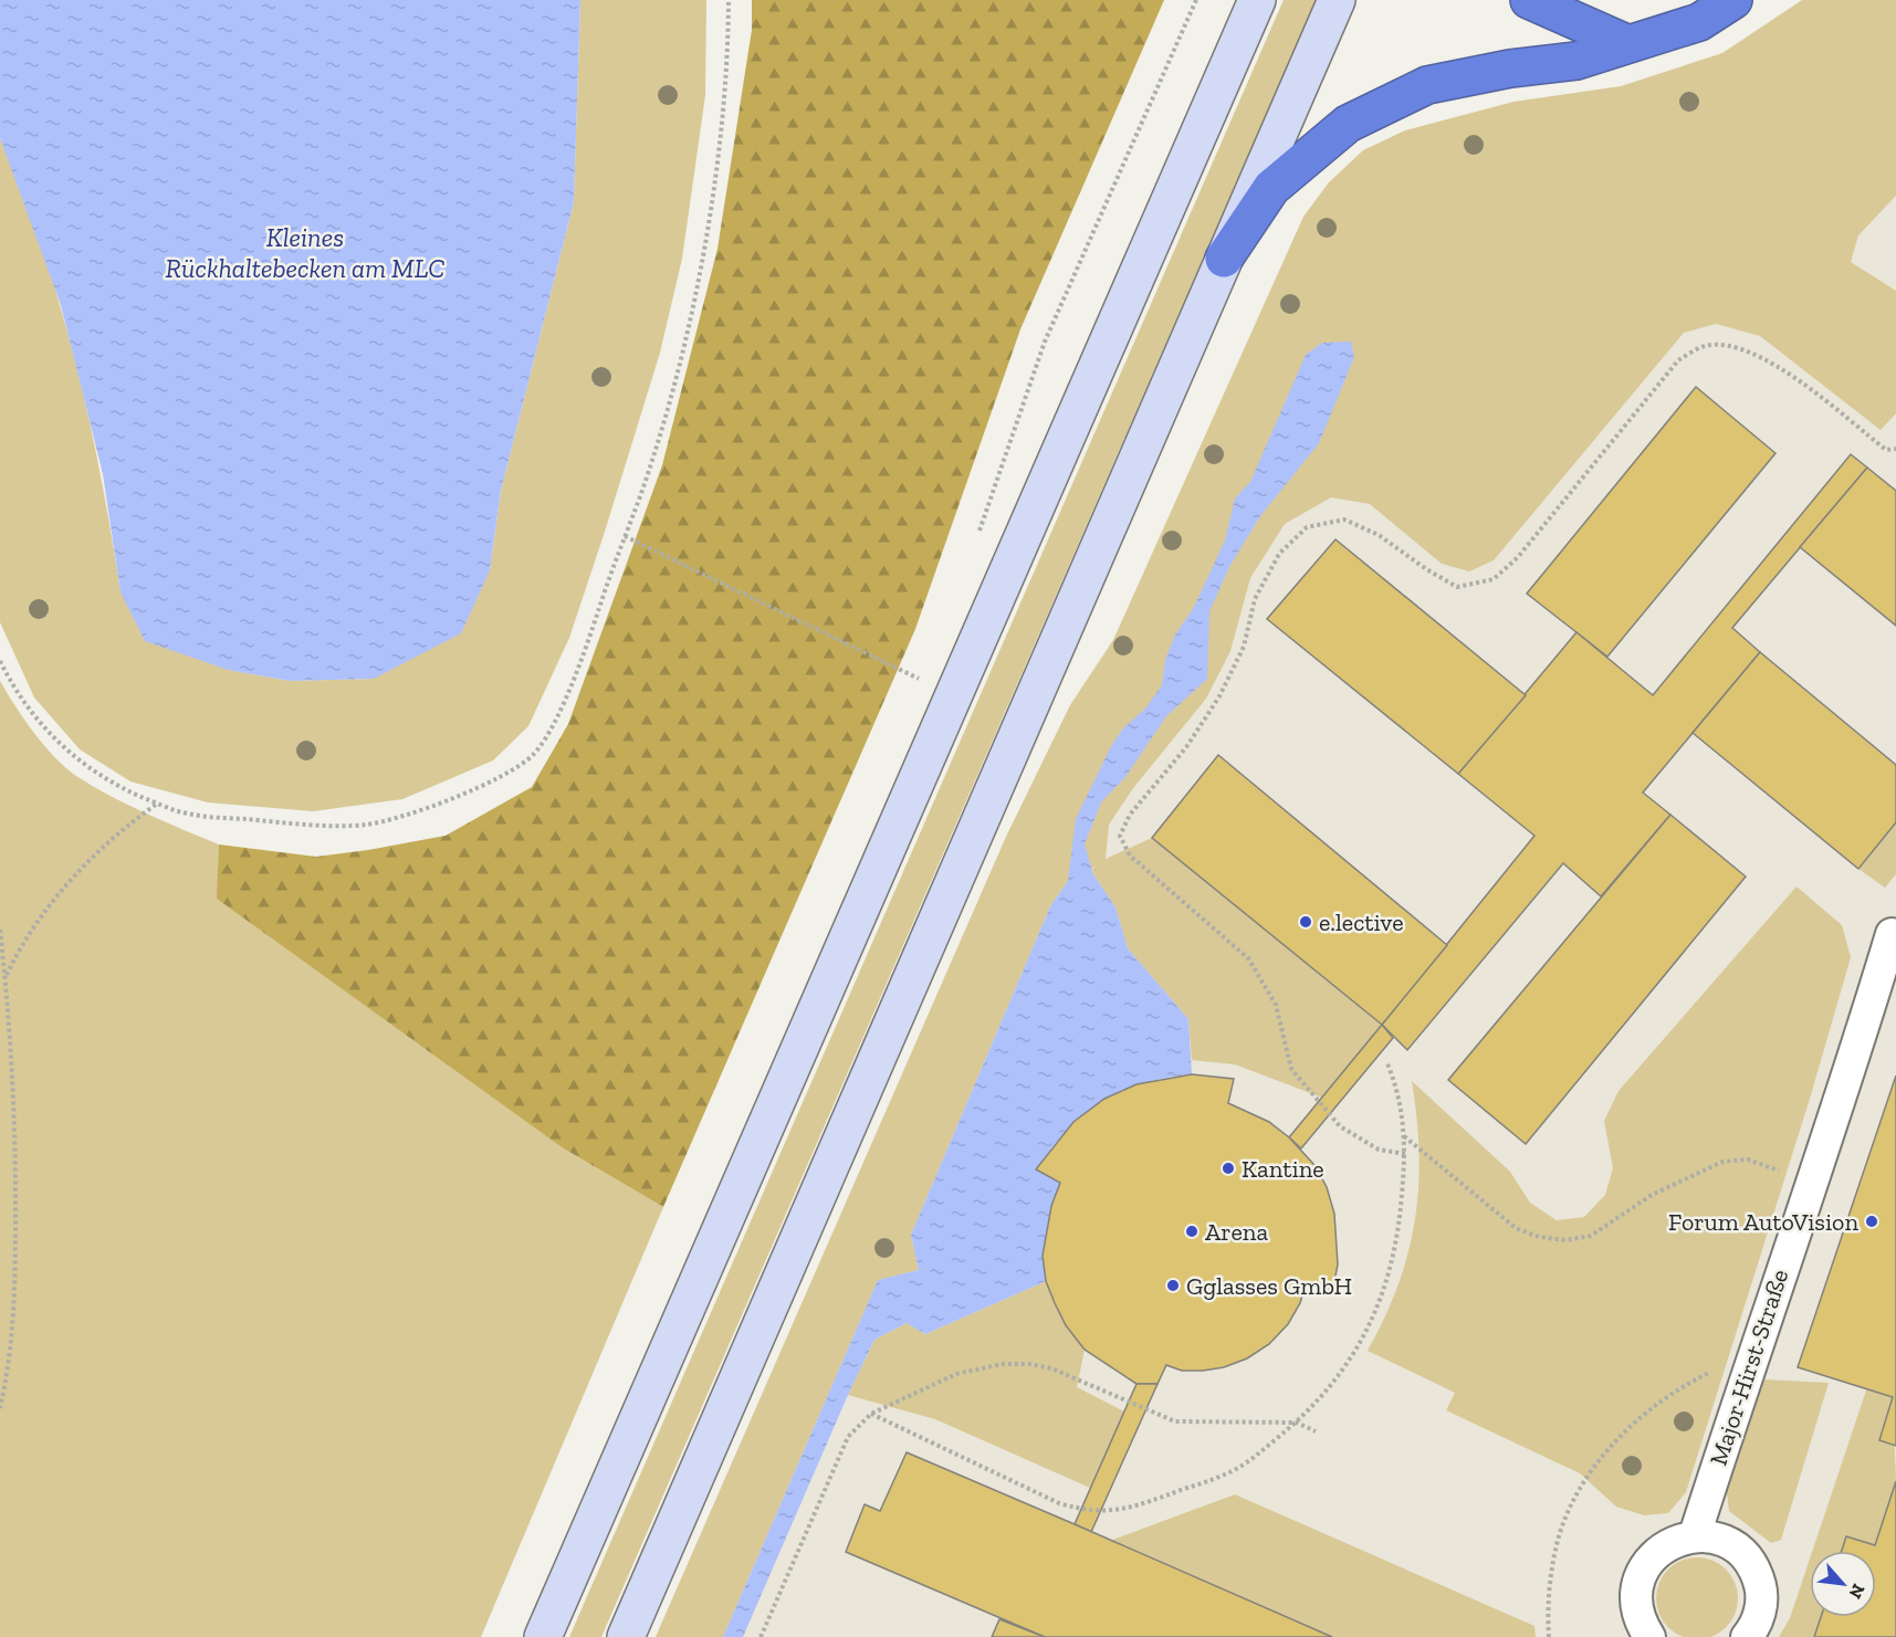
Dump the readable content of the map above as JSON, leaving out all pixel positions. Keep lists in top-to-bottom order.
{
  "streets": {
    "street": ["Major-Hirst-Straße"]
  },
  "water": ["Kleines Rückhaltebecken am MLC"],
  "places": [
    "e.lective",
    "Kantine",
    "Forum AutoVision",
    "Arena",
    "Gglasses GmbH"
  ],
  "north": "bottom right"
}
